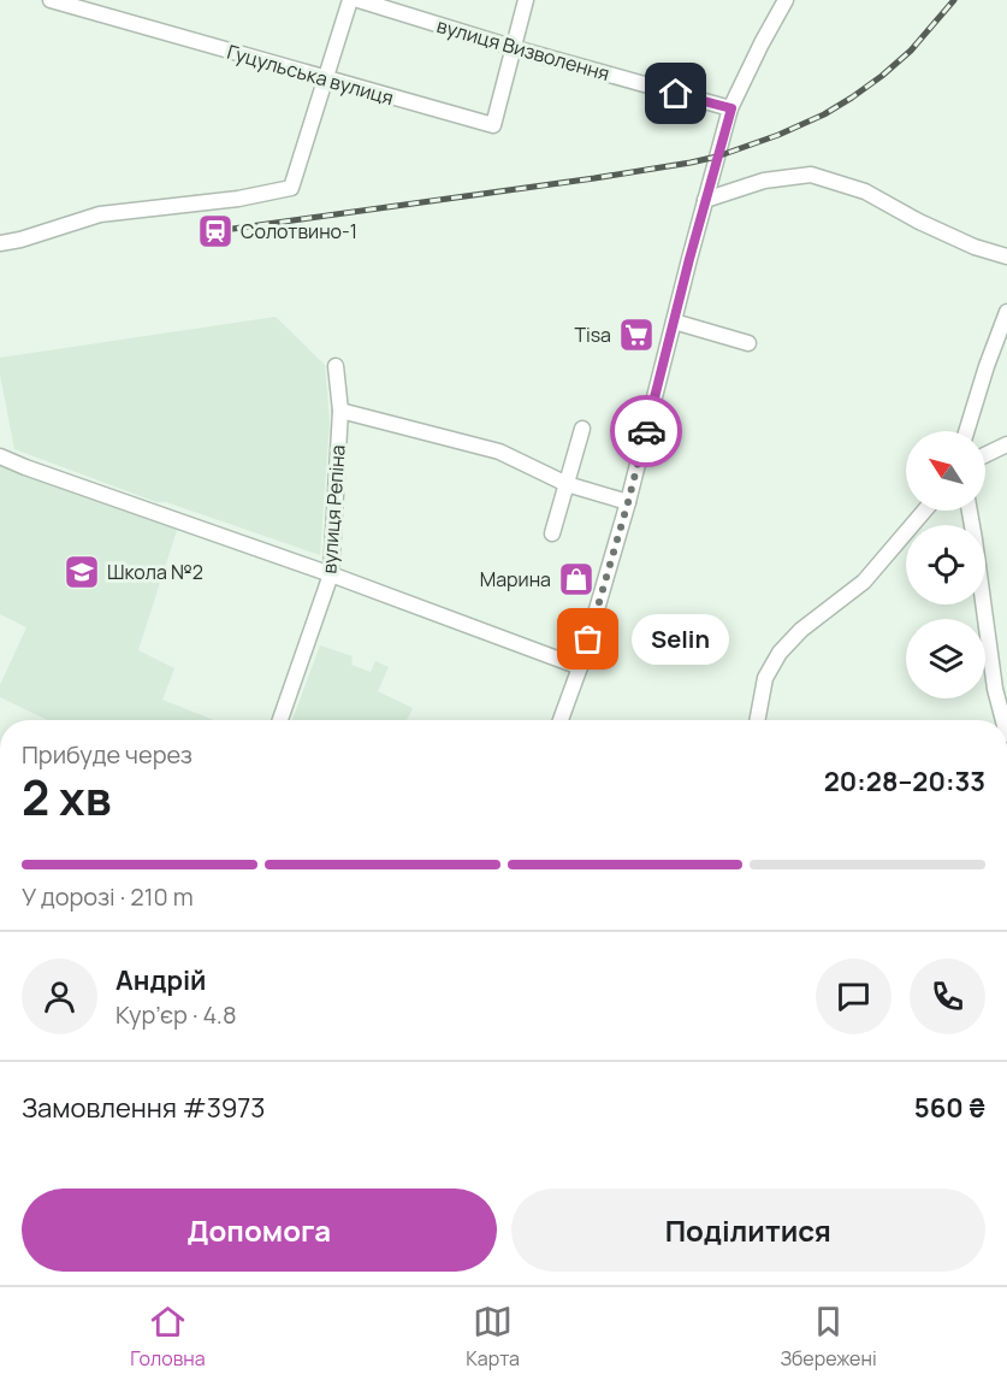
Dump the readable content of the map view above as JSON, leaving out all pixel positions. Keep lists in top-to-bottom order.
{
  "streets": {
    "street": ["вулиця Визволення", "Гуцульська вулиця", "вулиця Репіна"]
  },
  "crossings": [
    ["вулиця Визволення", "Гуцульська вулиця"]
  ],
  "places": {
    "station": ["Солотвино-1"],
    "supermarket": ["Tisa"],
    "school or university": ["Школа №2"],
    "shop": ["Марина"],
    "other": ["Selin"]
  },
  "north": "top left",
  "page": {
    "bubble": "Selin",
    "heading": ["2 хв", "Прибуде через", "20:28–20:33"],
    "panel": [
      "Андрій",
      "Кур’єр · 4.8",
      "Замовлення #3973",
      "560 ₴"
    ],
    "bar": "У дорозі · 210 m",
    "buttons": ["Допомога", "Поділитися"],
    "tabs": ["Головна", "Карта", "Збережені"]
  }
}
